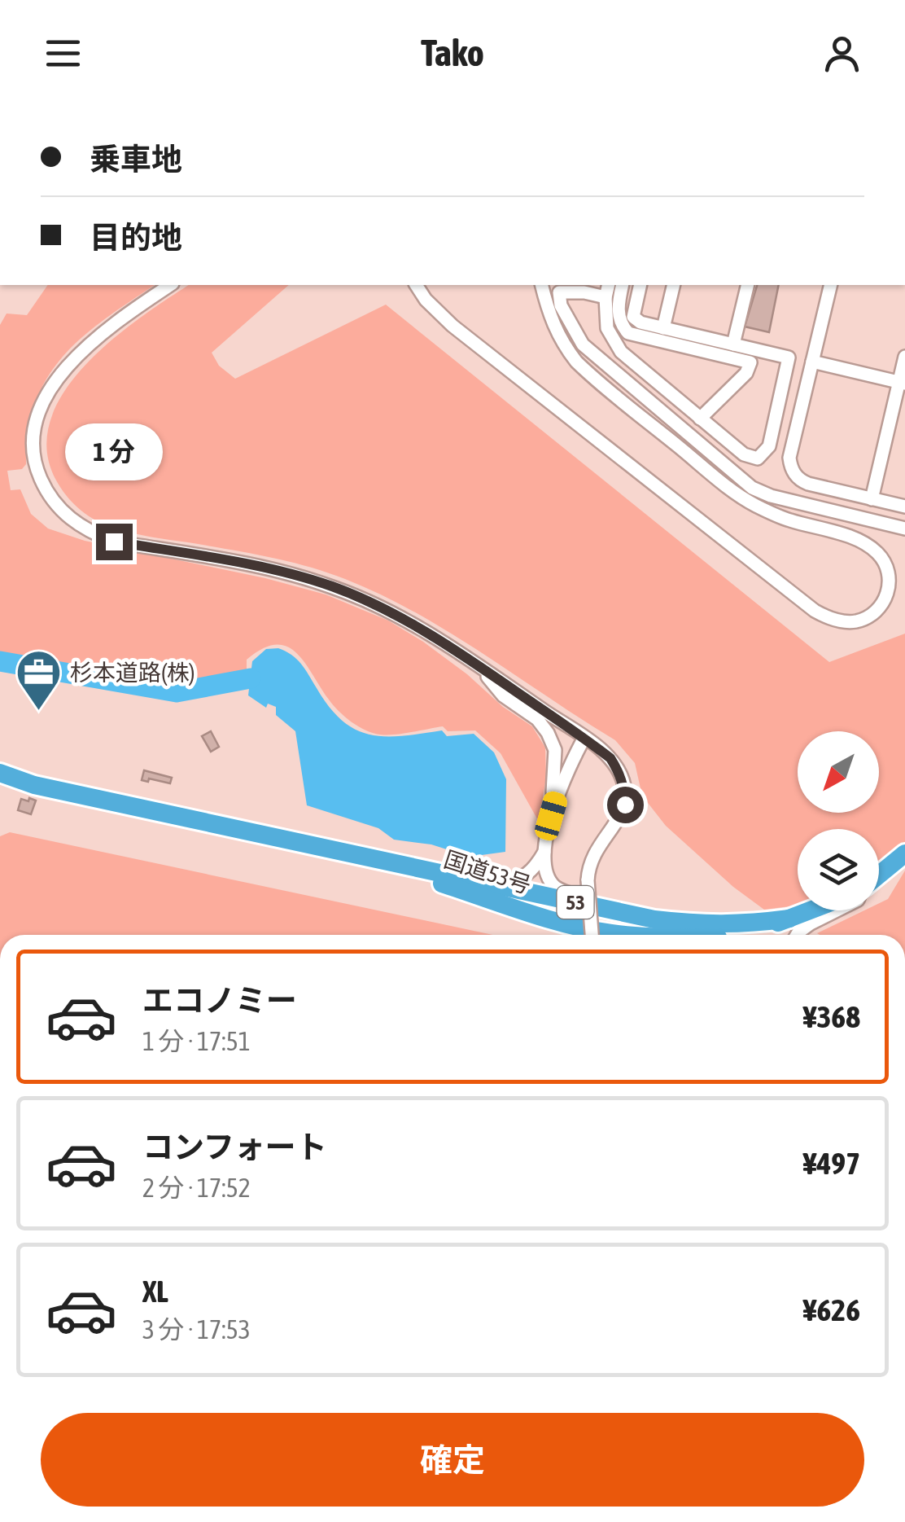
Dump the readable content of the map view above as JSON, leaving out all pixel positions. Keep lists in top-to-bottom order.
{
  "streets": {
    "highway": ["国道53号", "53"]
  },
  "places": {
    "office": ["杉本道路(株)"]
  },
  "north": "bottom left",
  "page": {
    "header": "Tako",
    "banner": ["乗車地", "目的地"],
    "bubble": "1 分",
    "list": [
      {
        "name": "エコノミー",
        "note": "1 分 · 17:51",
        "value": "¥368"
      },
      {
        "name": "コンフォート",
        "note": "2 分 · 17:52",
        "value": "¥497"
      },
      {
        "name": "XL",
        "note": "3 分 · 17:53",
        "value": "¥626"
      }
    ],
    "buttons": "確定"
  }
}
